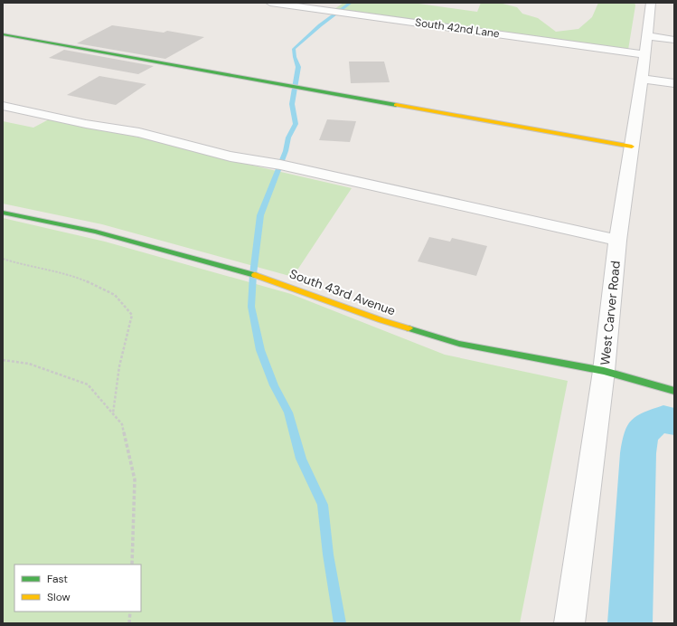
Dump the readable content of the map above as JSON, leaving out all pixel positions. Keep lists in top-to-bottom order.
{
  "streets": {
    "street": ["South 42nd Lane", "South 43rd Avenue", "West Carver Road"]
  },
  "crossings": [
    ["South 42nd Lane", "West Carver Road"],
    ["South 43rd Avenue", "West Carver Road"]
  ],
  "legend": ["Fast", "Slow"]
}
